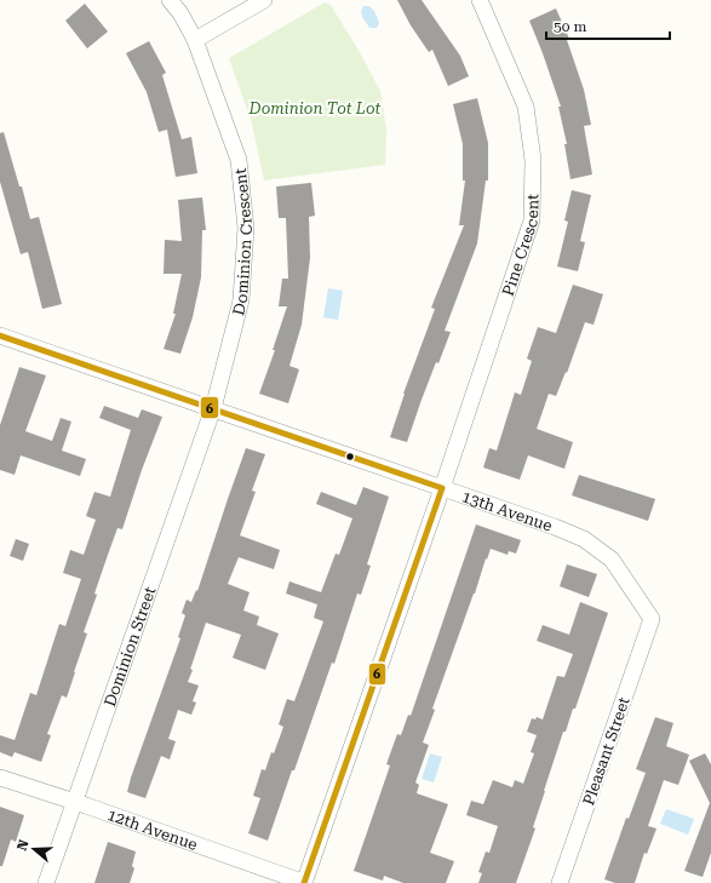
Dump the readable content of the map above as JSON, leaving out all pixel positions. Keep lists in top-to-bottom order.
{
  "streets": {
    "street": [
      "Dominion Crescent",
      "Pine Crescent",
      "13th Avenue",
      "Dominion Street",
      "Pleasant Street",
      "12th Avenue"
    ]
  },
  "crossings": [
    ["Dominion Crescent", "13th Avenue"],
    ["Dominion Crescent", "Dominion Street"],
    ["Pine Crescent", "13th Avenue"],
    ["Pine Crescent", "12th Avenue"],
    ["13th Avenue", "Dominion Street"],
    ["13th Avenue", "Pleasant Street"],
    ["Dominion Street", "12th Avenue"]
  ],
  "parks": ["Dominion Tot Lot"],
  "lines": ["transit line 6"],
  "scale_bar": "50 m",
  "north": "left"
}
